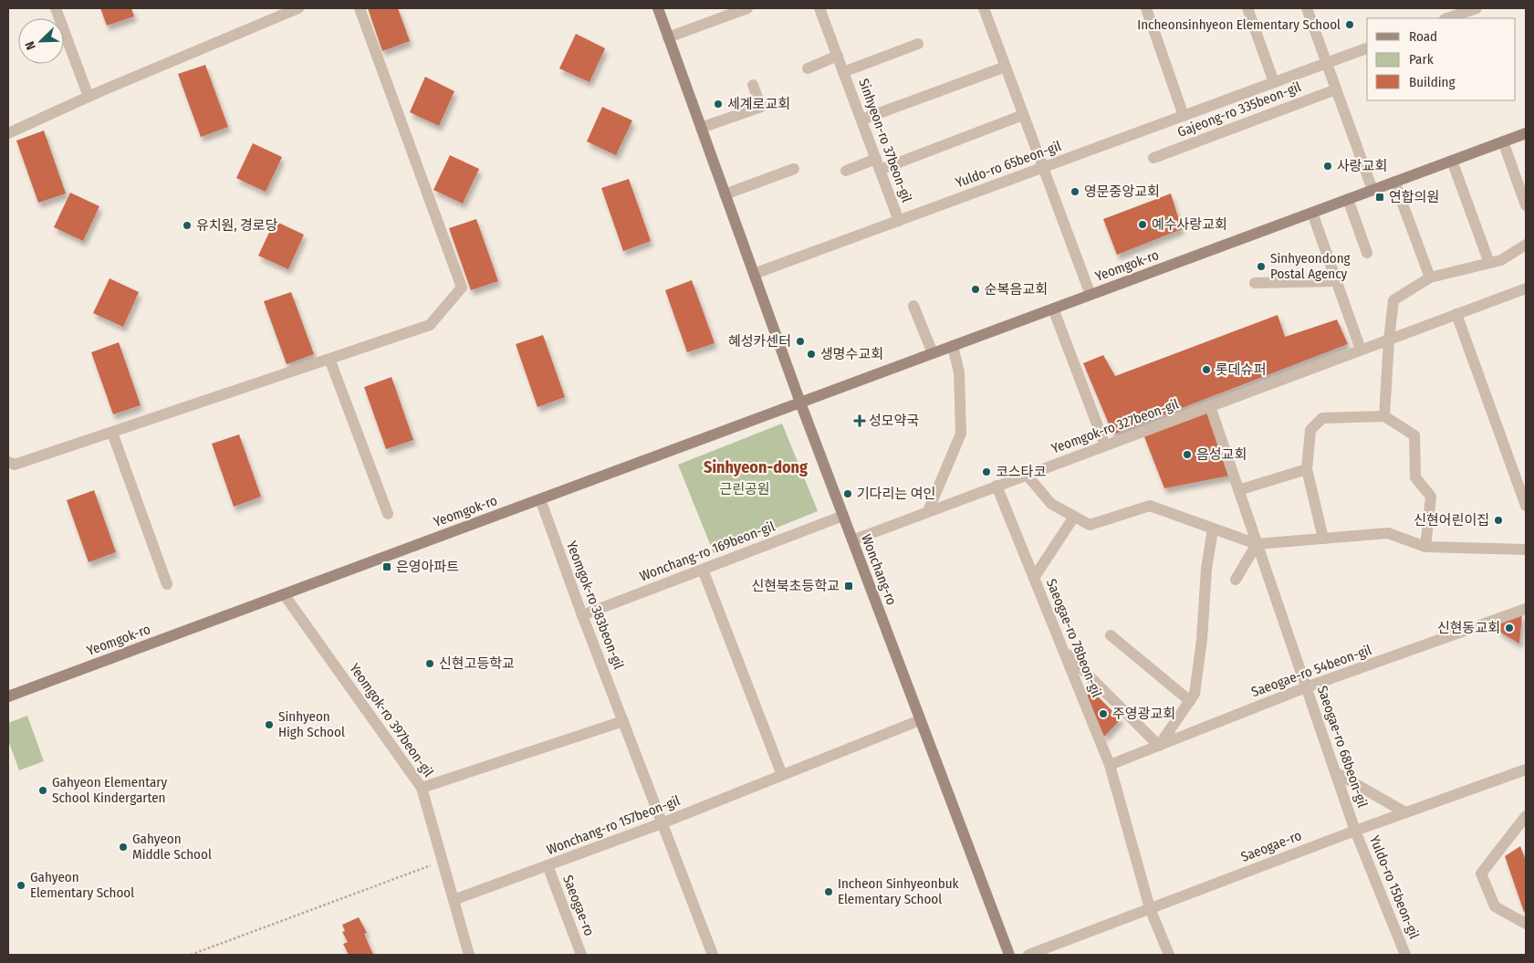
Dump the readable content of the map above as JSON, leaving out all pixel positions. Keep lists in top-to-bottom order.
{
  "streets": {
    "main road": ["Yeomgok-ro", "Wonchang-ro"],
    "street": [
      "Gajeong-ro 335beon-gil",
      "Sinhyeon-ro 37beon-gil",
      "Yuldo-ro 65beon-gil",
      "Yeomgok-ro 327beon-gil",
      "Wonchang-ro 169beon-gil",
      "Yeomgok-ro 383beon-gil",
      "Saeogae-ro 78beon-gil",
      "Saeogae-ro 54beon-gil",
      "Yeomgok-ro 397beon-gil",
      "Saeogae-ro 68beon-gil",
      "Wonchang-ro 157beon-gil",
      "Saeogae-ro",
      "Yuldo-ro 15beon-gil"
    ]
  },
  "crossings": [
    ["Sinhyeon-ro 37beon-gil", "Yuldo-ro 65beon-gil"],
    ["Yuldo-ro 65beon-gil", "Wonchang-ro"],
    ["Yeomgok-ro", "Wonchang-ro"],
    ["Yeomgok-ro", "Yeomgok-ro 383beon-gil"],
    ["Yeomgok-ro", "Yeomgok-ro 397beon-gil"],
    ["Yeomgok-ro 327beon-gil", "Wonchang-ro"],
    ["Yeomgok-ro 327beon-gil", "Saeogae-ro 78beon-gil"],
    ["Yeomgok-ro 327beon-gil", "Saeogae-ro 68beon-gil"],
    ["Wonchang-ro 169beon-gil", "Wonchang-ro"],
    ["Wonchang-ro 169beon-gil", "Yeomgok-ro 383beon-gil"],
    ["Wonchang-ro", "Wonchang-ro 157beon-gil"],
    ["Yeomgok-ro 383beon-gil", "Wonchang-ro 157beon-gil"],
    ["Saeogae-ro 78beon-gil", "Saeogae-ro 54beon-gil"],
    ["Saeogae-ro 78beon-gil", "Saeogae-ro"],
    ["Saeogae-ro 54beon-gil", "Saeogae-ro 68beon-gil"],
    ["Yeomgok-ro 397beon-gil", "Wonchang-ro 157beon-gil"],
    ["Saeogae-ro 68beon-gil", "Saeogae-ro"],
    ["Saeogae-ro 68beon-gil", "Yuldo-ro 15beon-gil"],
    ["Wonchang-ro 157beon-gil", "Saeogae-ro"],
    ["Saeogae-ro", "Yuldo-ro 15beon-gil"]
  ],
  "districts": ["Sinhyeon-dong"],
  "parks": ["근린공원"],
  "places": {
    "other": [
      "Incheonsinhyeon Elementary School",
      "세계로교회",
      "사랑교회",
      "영문중앙교회",
      "예수사랑교회",
      "유치원, 경로당",
      "Sinhyeondong Postal Agency",
      "순복음교회",
      "혜성카센터",
      "생명수교회",
      "롯데슈퍼",
      "음성교회",
      "코스타코",
      "기다리는 여인",
      "신현어린이집",
      "신현동교회",
      "신현고등학교",
      "주영광교회",
      "Sinhyeon High School",
      "Gahyeon Elementary School Kindergarten",
      "Gahyeon Middle School",
      "Gahyeon Elementary School",
      "Incheon Sinhyeonbuk Elementary School"
    ],
    "transit": ["연합의원", "은영아파트", "신현북초등학교"],
    "health": ["성모약국"]
  },
  "legend": ["Road", "Park", "Building"],
  "north": "bottom left"
}
